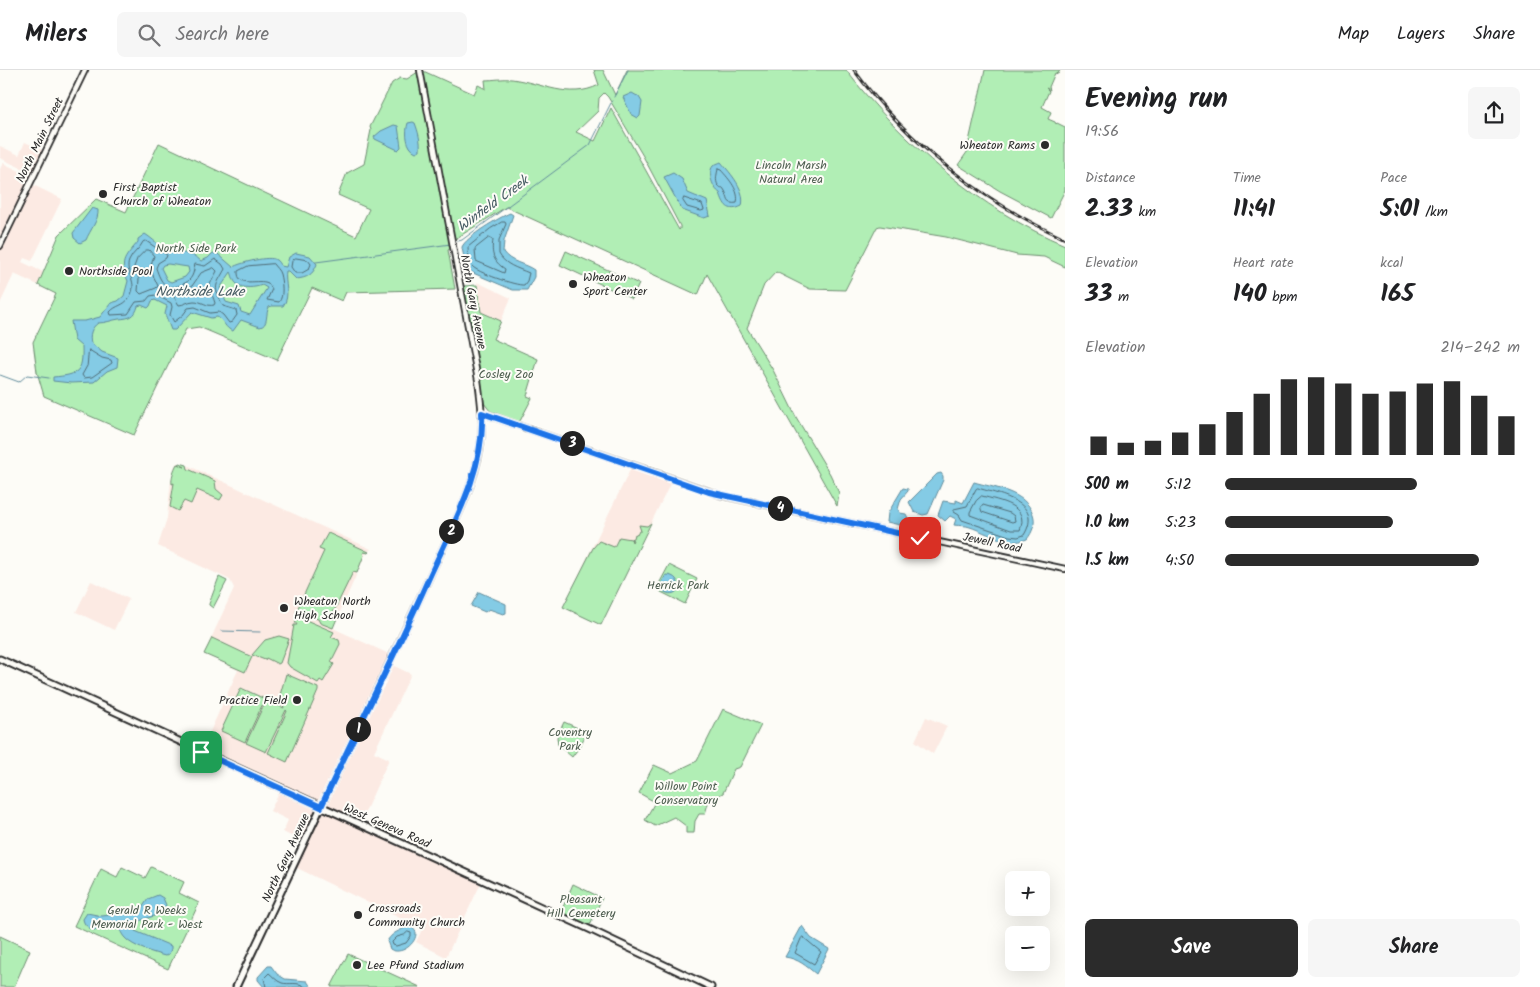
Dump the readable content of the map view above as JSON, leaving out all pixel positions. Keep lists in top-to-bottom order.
{
  "streets": {
    "main road": ["North Gary Avenue", "West Geneva Road"],
    "street": ["North Main Street", "Jewell Road"]
  },
  "crossings": [
    ["North Gary Avenue", "Jewell Road"],
    ["North Gary Avenue", "West Geneva Road"]
  ],
  "water": ["Winfield Creek", "Northside Lake"],
  "parks": [
    "Lincoln Marsh Natural Area",
    "North Side Park",
    "Cosley Zoo",
    "Herrick Park",
    "Coventry Park",
    "Willow Point Conservatory",
    "Pleasant Hill Cemetery",
    "Gerald R Weeks Memorial Park - West"
  ],
  "places": [
    "Wheaton Rams",
    "First Baptist Church of Wheaton",
    "Northside Pool",
    "Wheaton Sport Center",
    "Wheaton North High School",
    "Practice Field",
    "Crossroads Community Church",
    "Lee Pfund Stadium"
  ],
  "page": {
    "header": "Milers",
    "search": "Search here",
    "nav": ["Map", "Layers", "Share"],
    "heading": ["Evening run", "19:56"],
    "stats": [
      ["Distance", "2.33 km"],
      ["Time", "11:41"],
      ["Pace", "5:01 /km"],
      ["Elevation", "33 m"],
      ["Heart rate", "140 bpm"],
      ["kcal", "165"]
    ],
    "chart": ["Elevation", "214–242 m"],
    "pins": [
      "3",
      "4",
      "2",
      "1"
    ],
    "list": [
      {
        "name": "500 m",
        "note": "5:12"
      },
      {
        "name": "1.0 km",
        "note": "5:23"
      },
      {
        "name": "1.5 km",
        "note": "4:50"
      }
    ],
    "map_buttons": ["+", "−"],
    "buttons": ["Save", "Share"]
  }
}
